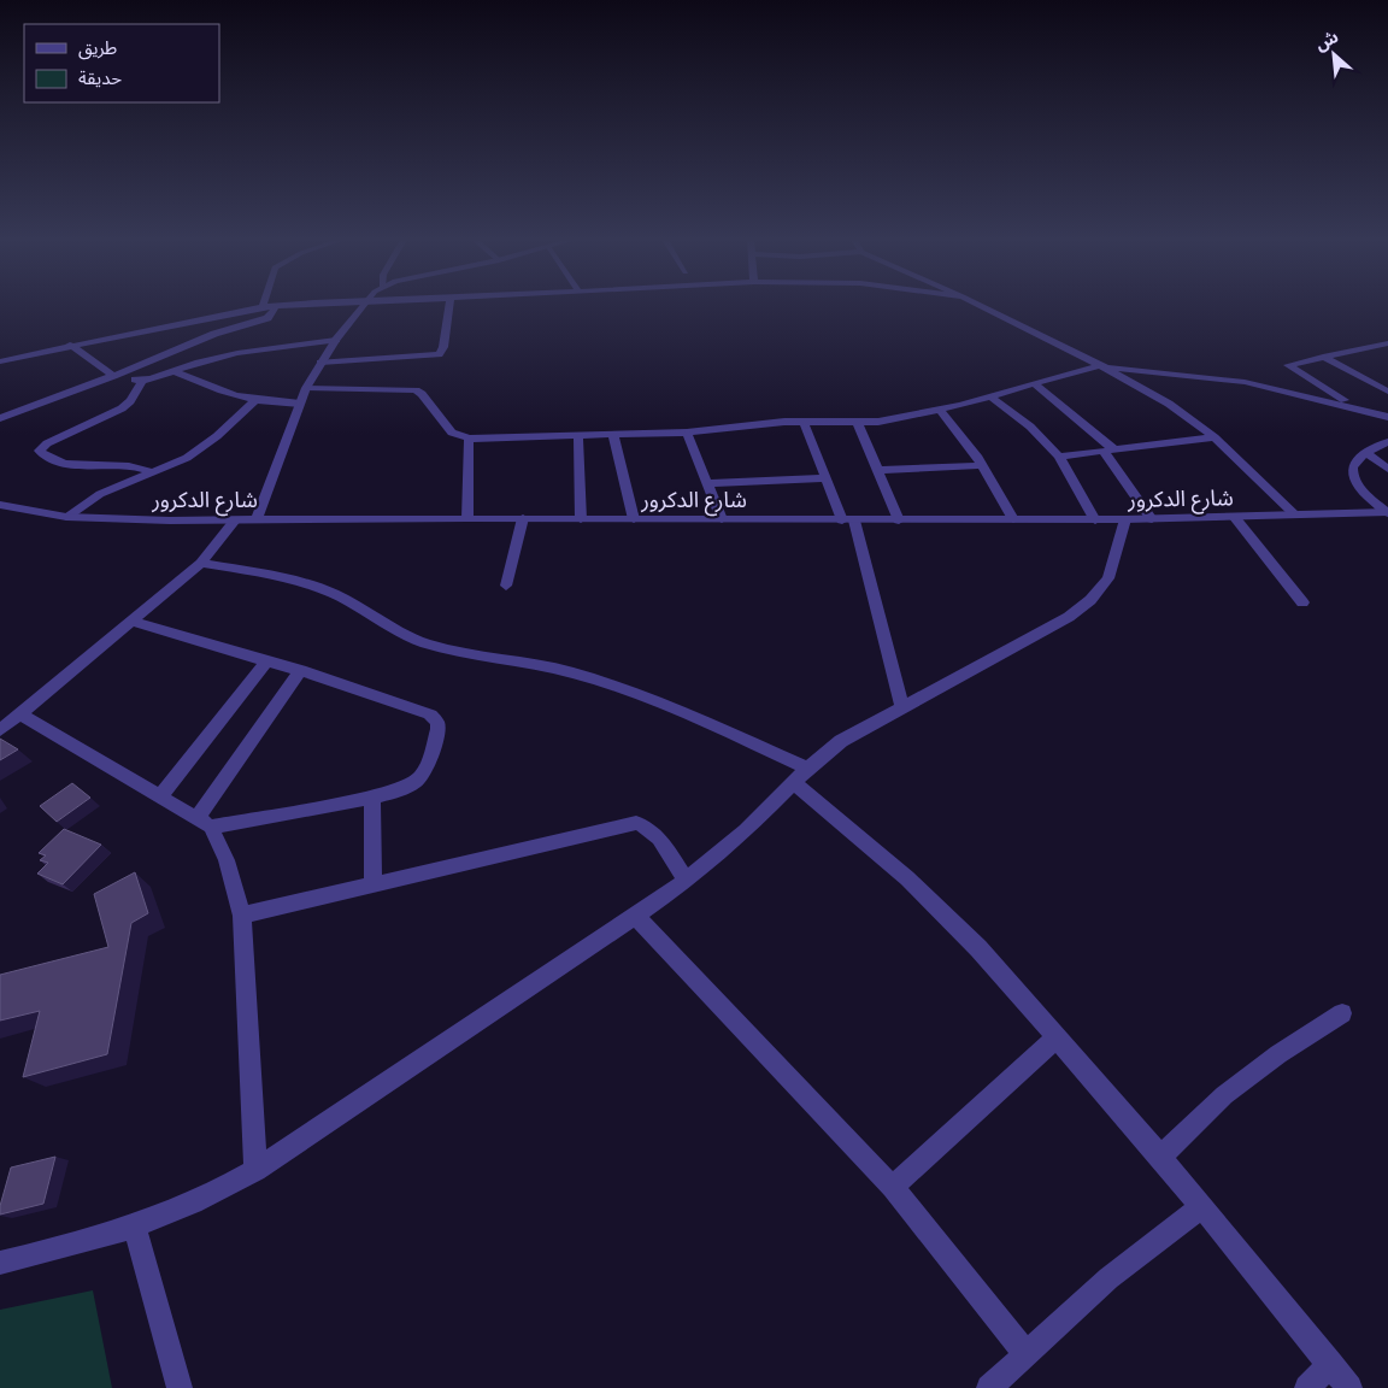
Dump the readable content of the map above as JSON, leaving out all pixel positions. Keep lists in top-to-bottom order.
{
  "streets": {
    "street": ["شارع الدكرور"]
  },
  "legend": ["طريق", "حديقة"],
  "north": "top left"
}
